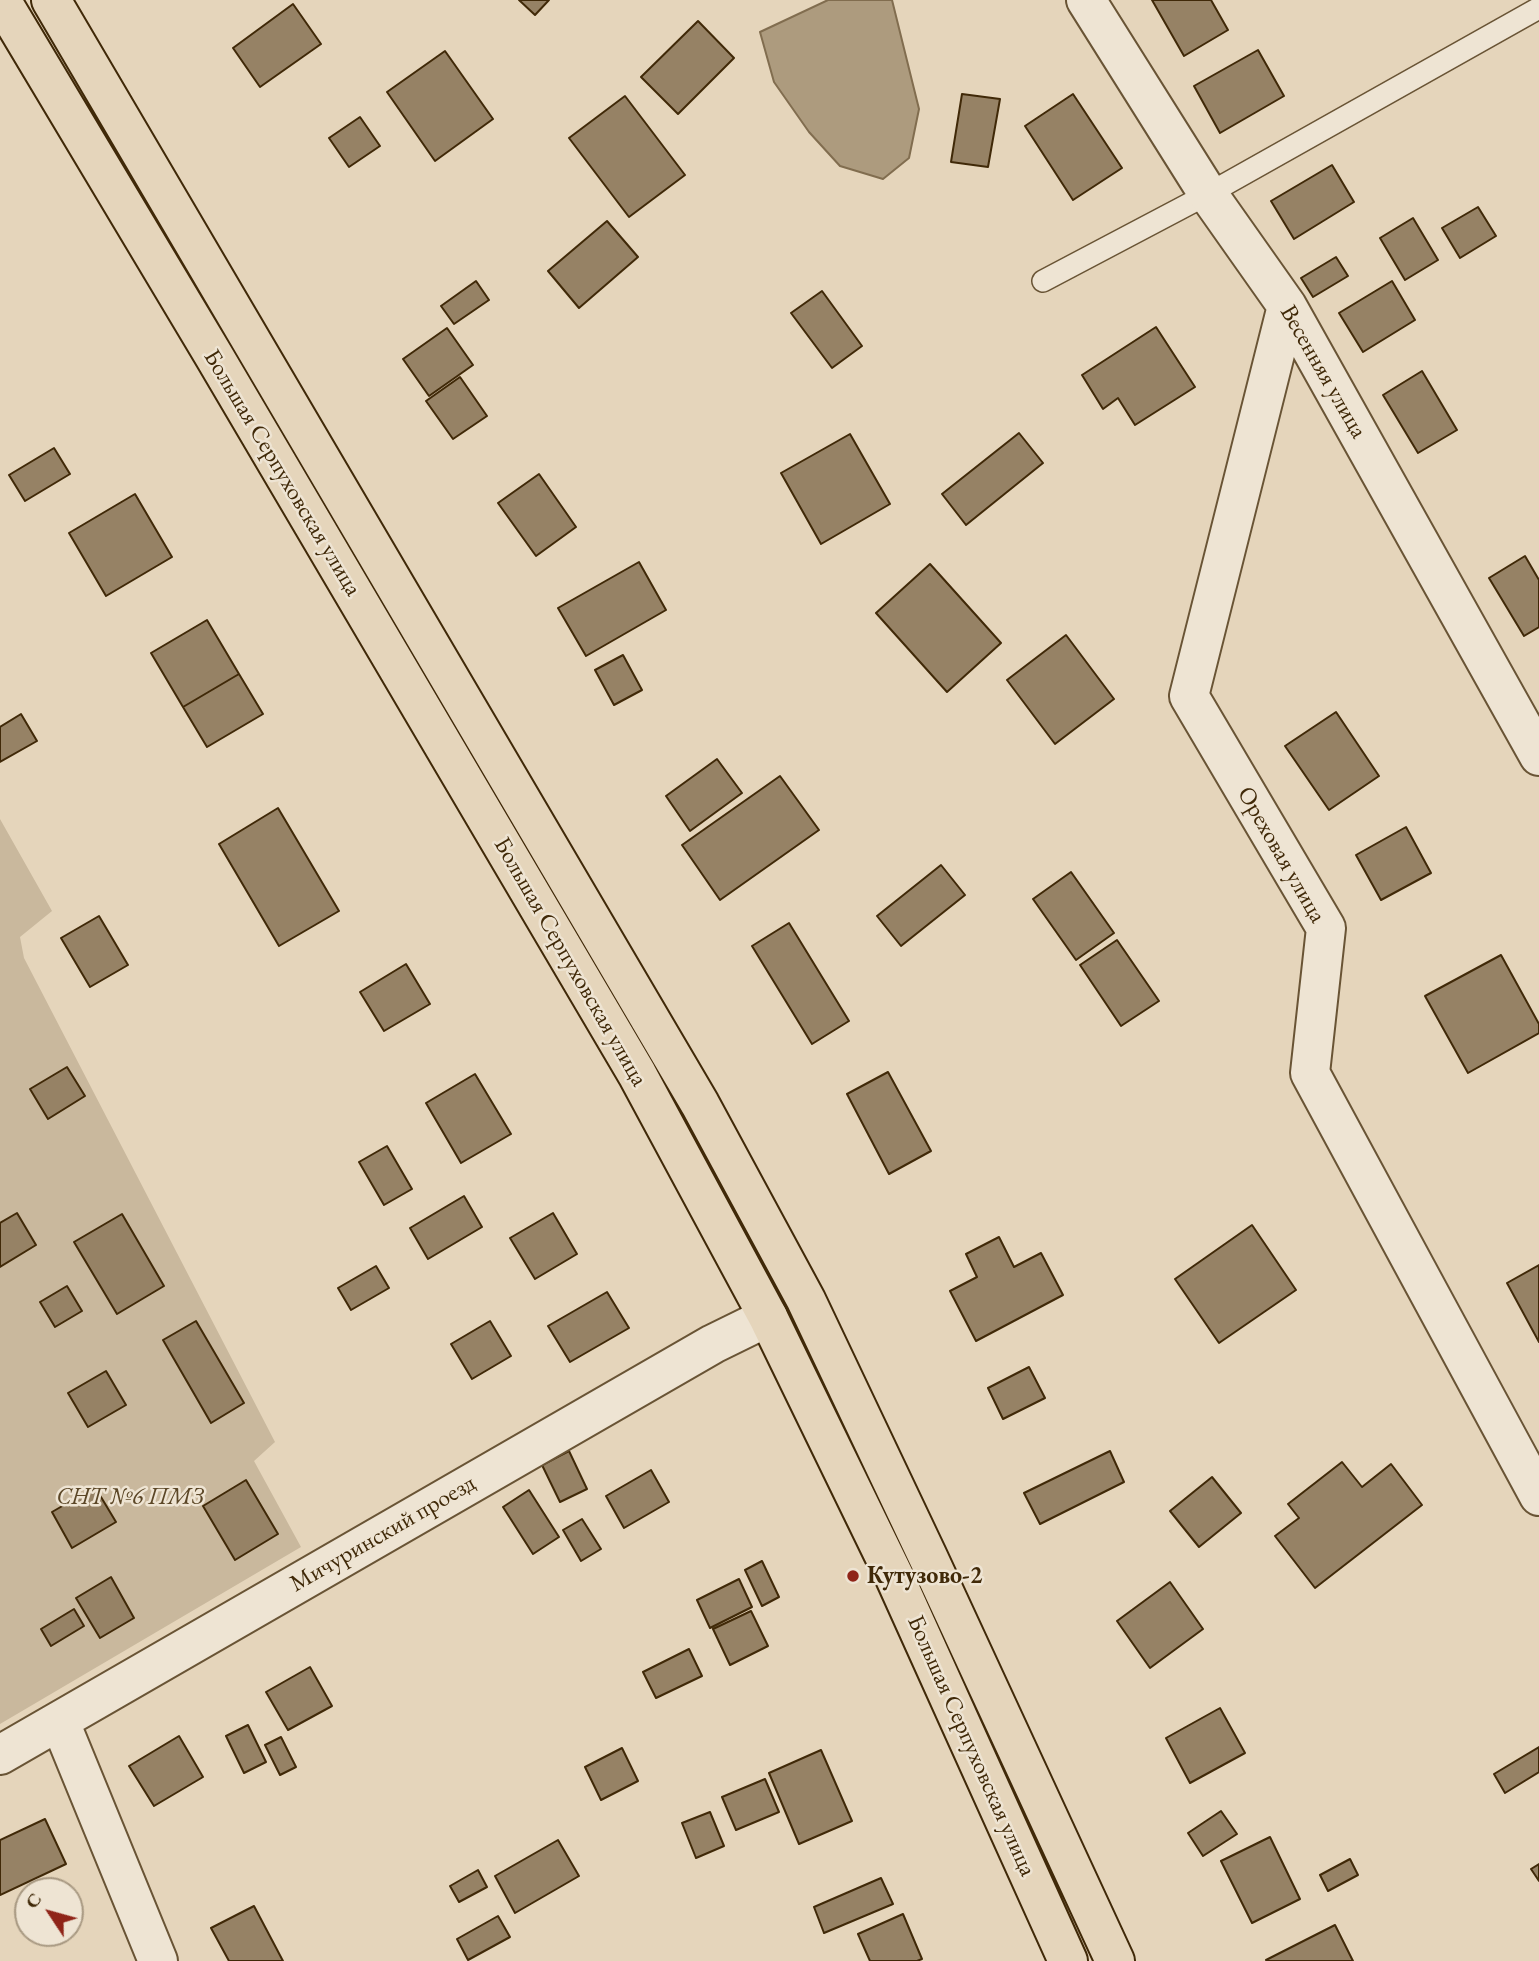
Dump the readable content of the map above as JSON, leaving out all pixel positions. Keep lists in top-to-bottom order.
{
  "streets": {
    "main road": ["Большая Серпуховская улица"],
    "street": ["Весенняя улица", "Ореховая улица", "Мичуринский проезд"]
  },
  "crossings": [
    ["Весенняя улица", "Ореховая улица"],
    ["Большая Серпуховская улица", "Мичуринский проезд"]
  ],
  "parks": ["СНТ №6 ПМЗ"],
  "places": ["Кутузово-2"],
  "north": "top left"
}
